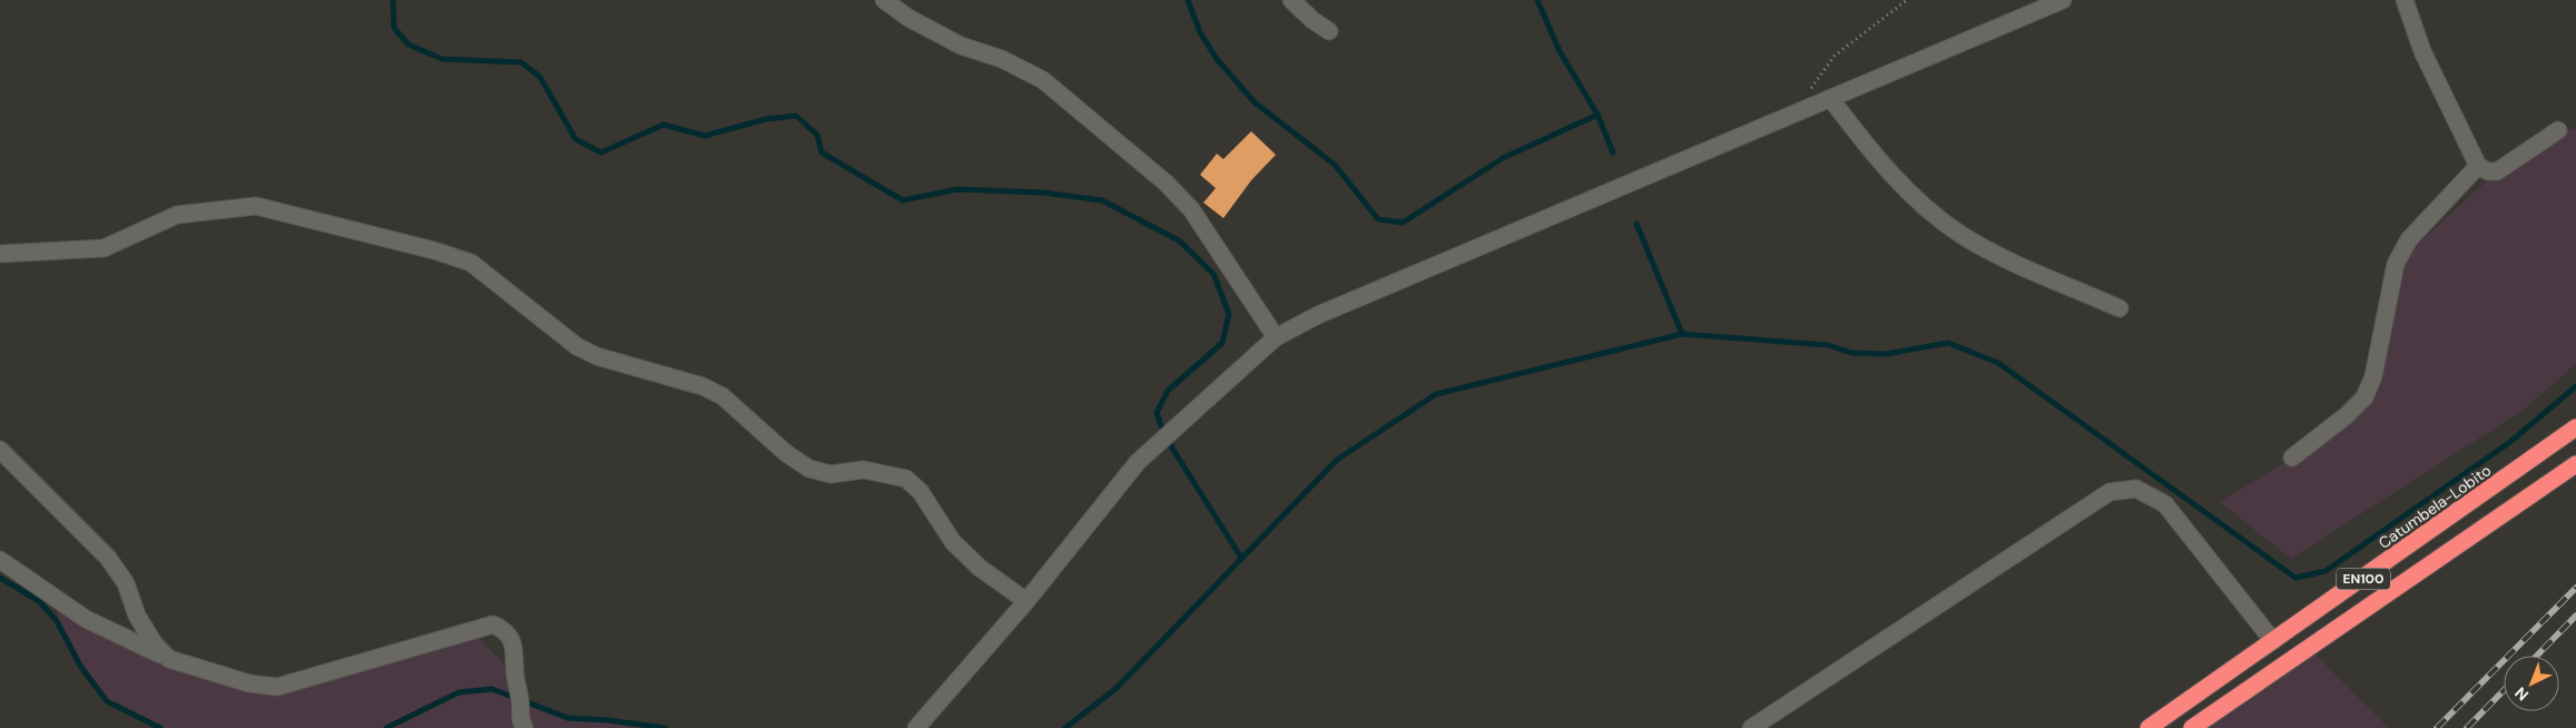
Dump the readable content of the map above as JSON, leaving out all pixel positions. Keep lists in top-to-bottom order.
{
  "streets": {
    "highway": ["Catumbela-Lobito", "EN100"]
  },
  "north": "bottom left"
}
